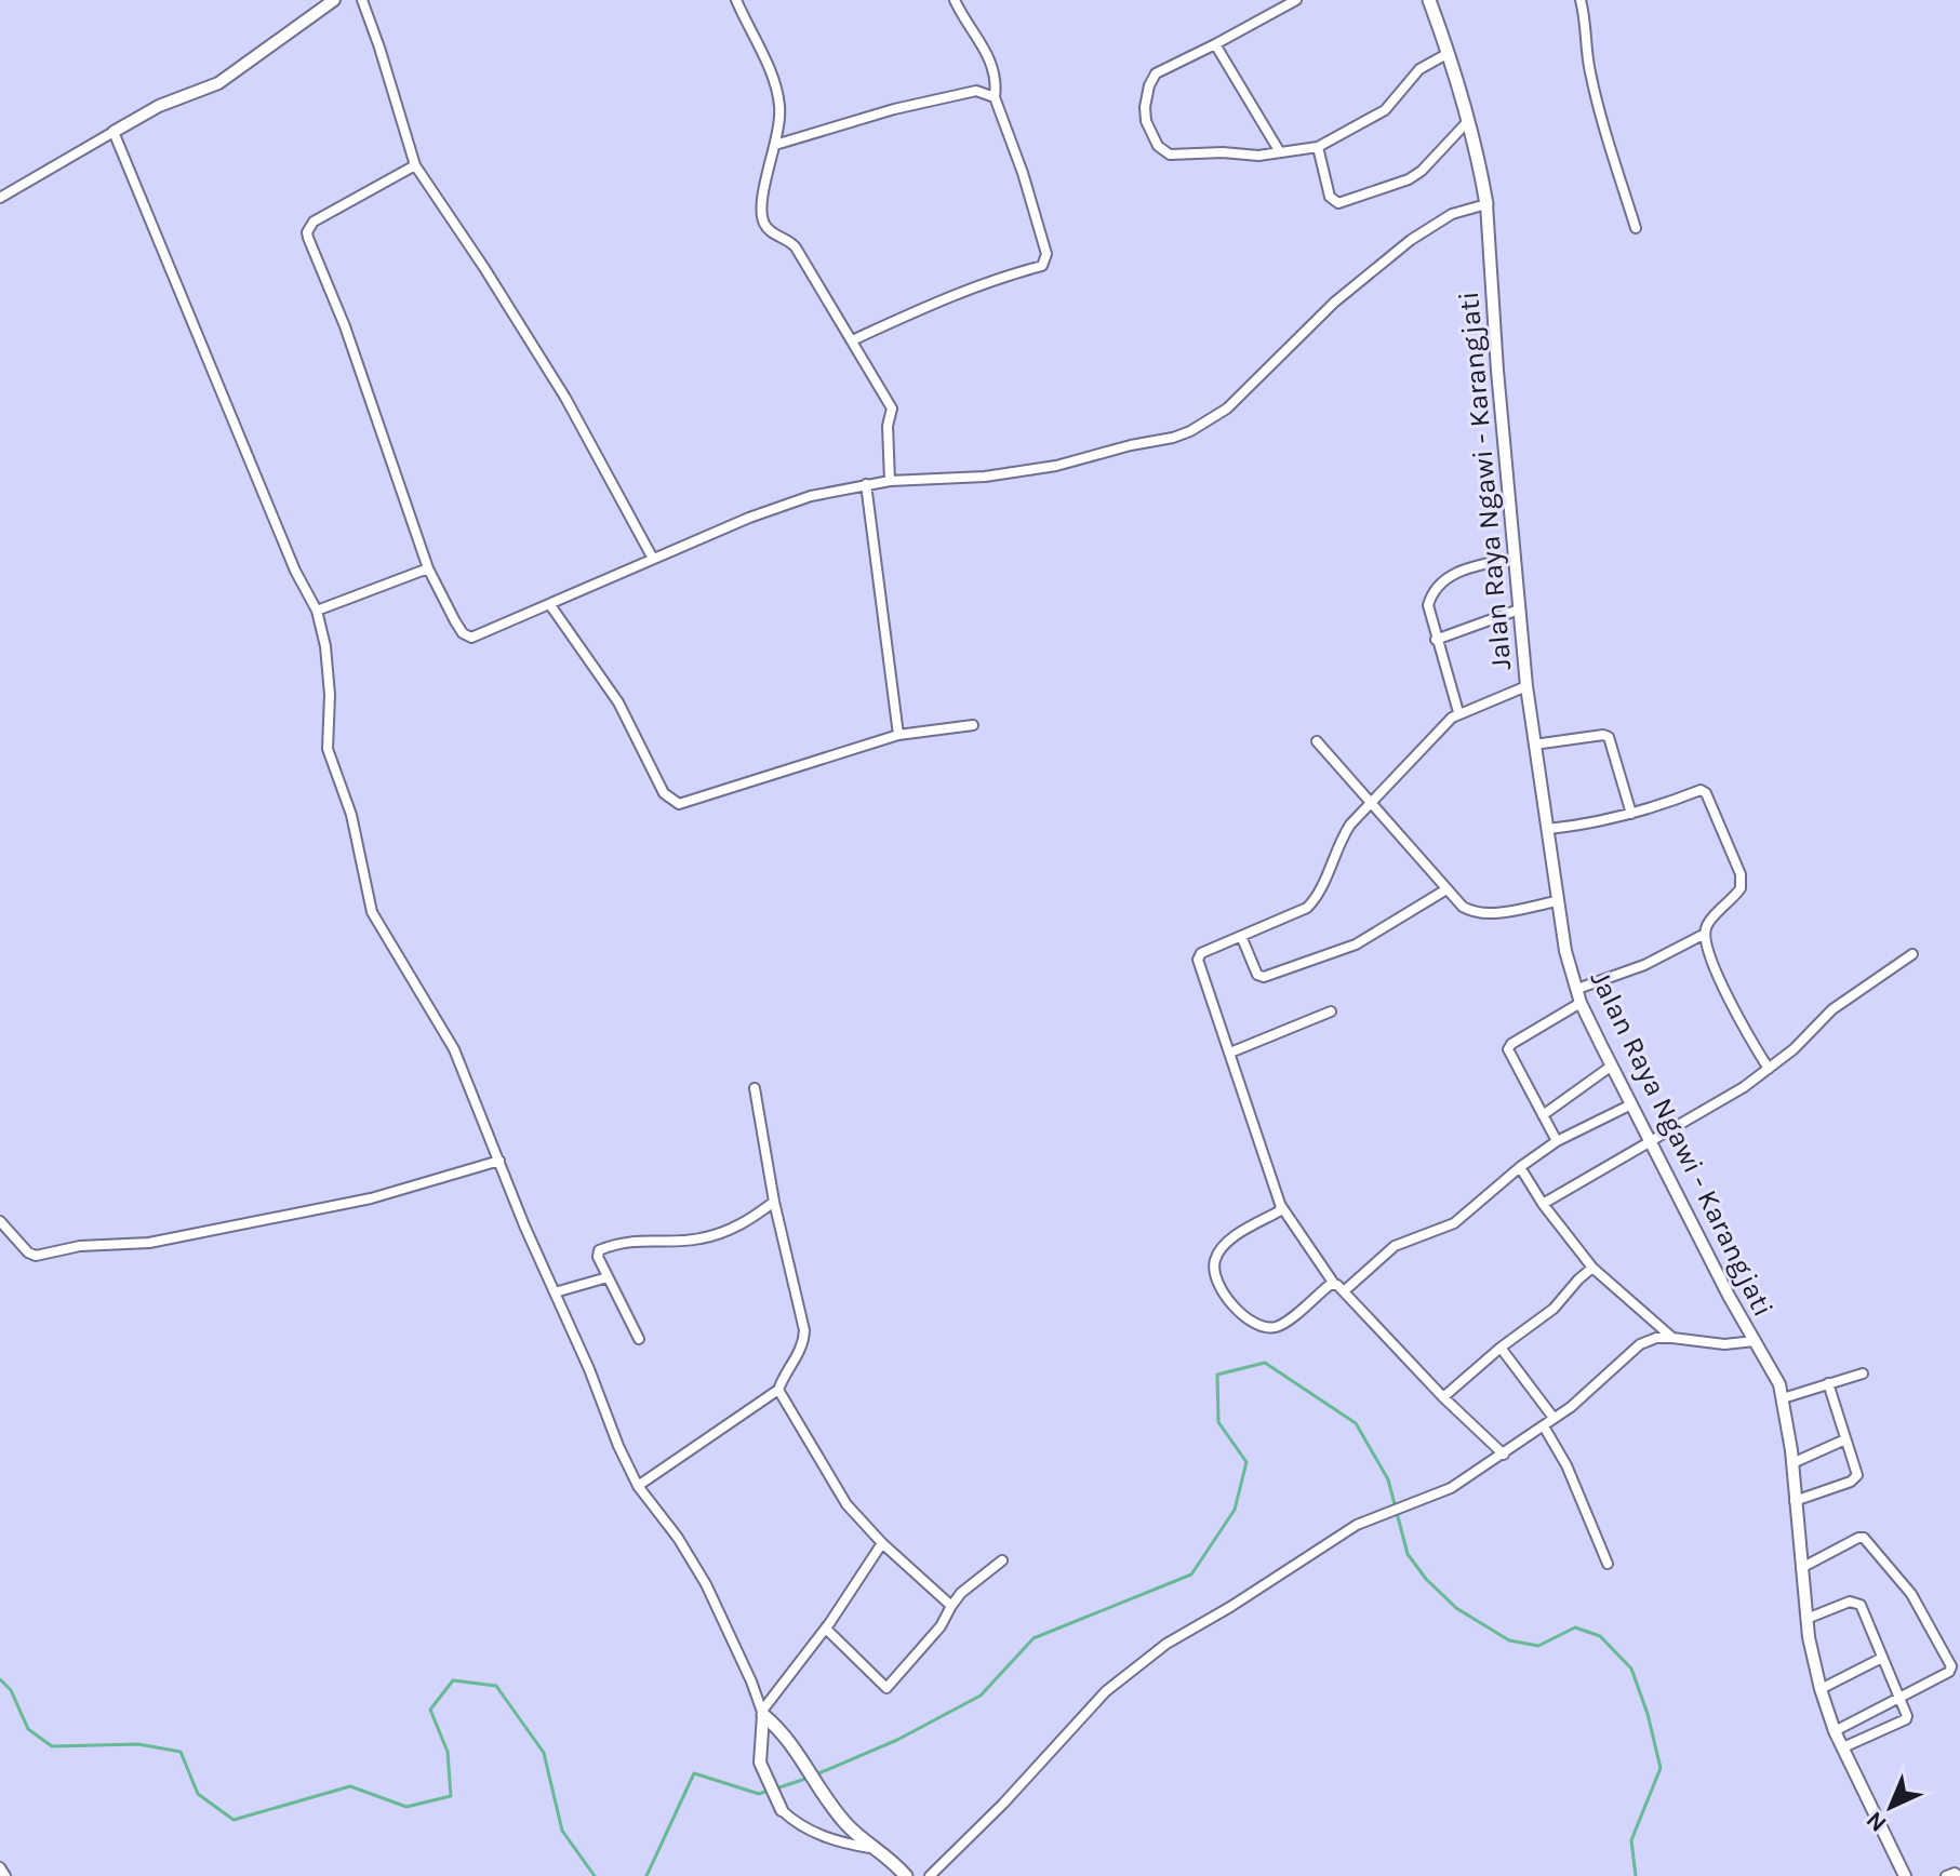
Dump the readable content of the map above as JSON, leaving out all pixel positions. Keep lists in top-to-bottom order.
{
  "streets": {
    "main road": ["Jalan Raya Ngawi - Karangjati"]
  },
  "north": "bottom left"
}
